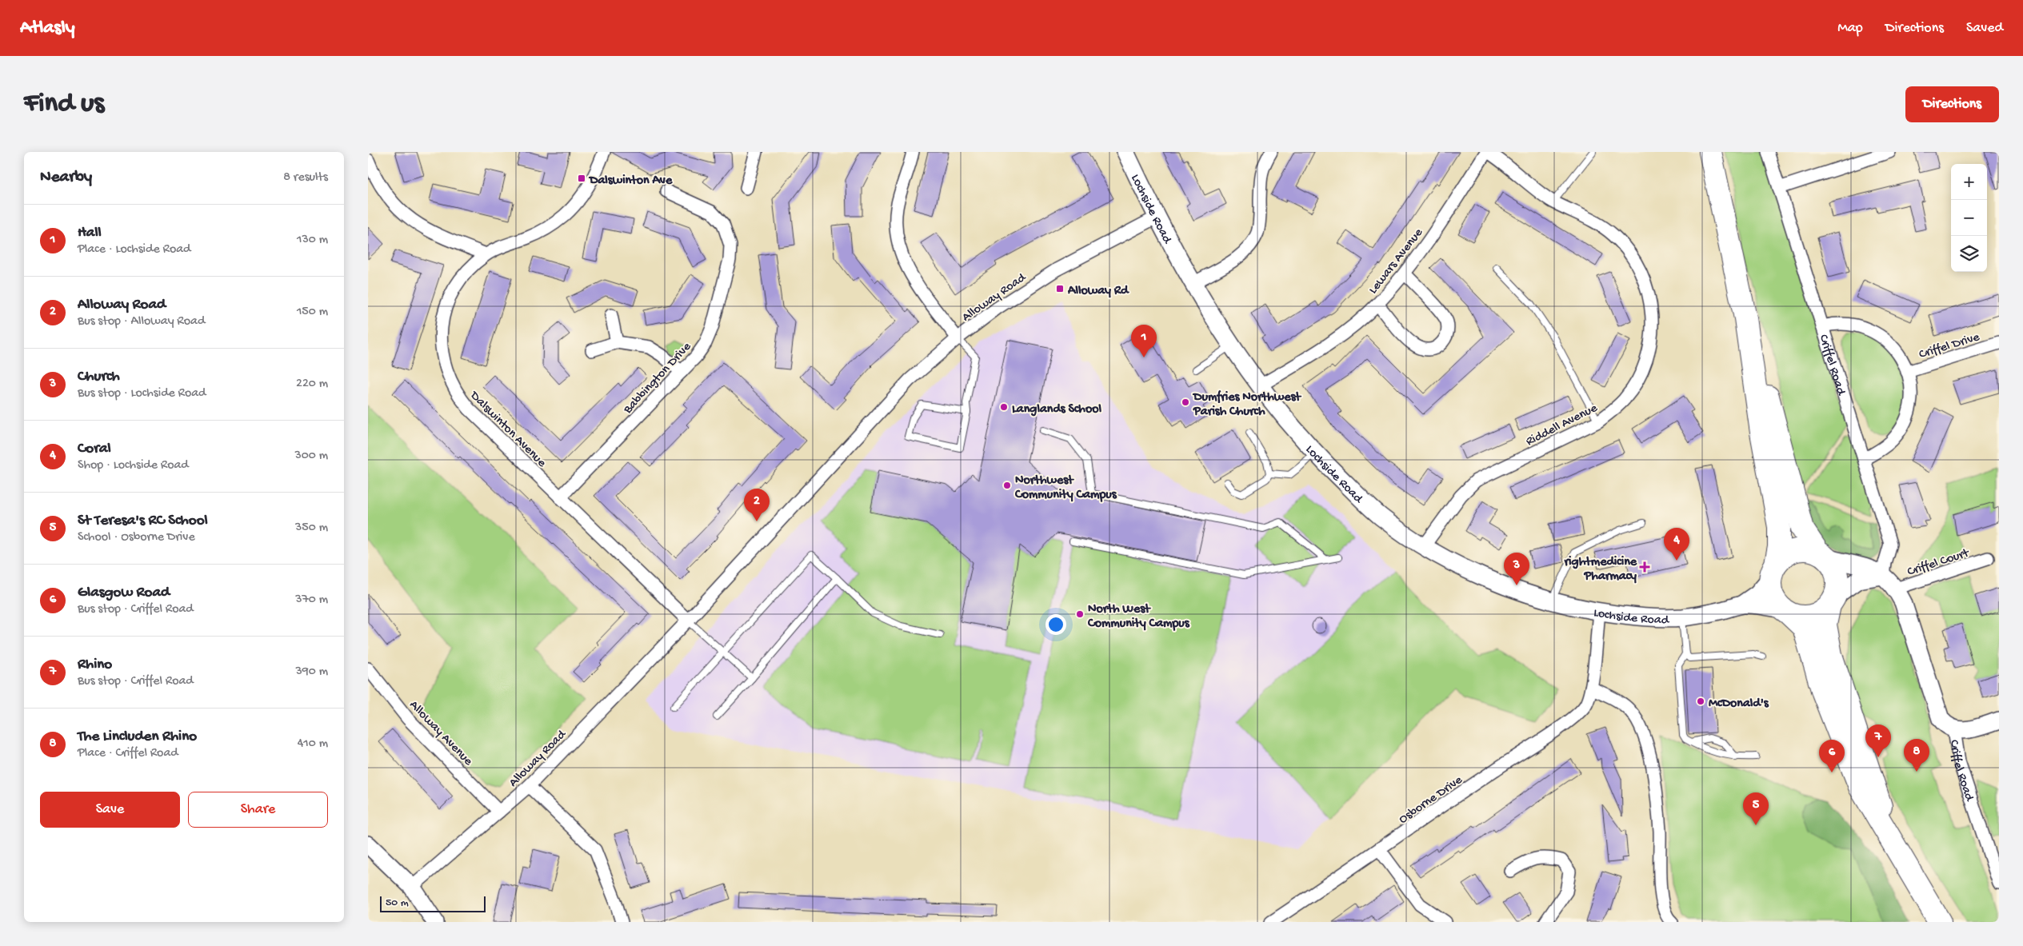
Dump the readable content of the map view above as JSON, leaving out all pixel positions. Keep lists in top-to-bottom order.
{
  "streets": {
    "street": [
      "Lochside Road",
      "Lewars Avenue",
      "Alloway Road",
      "Criffel Drive",
      "Criffel Road",
      "Babbington Drive",
      "Riddell Avenue",
      "Dalswinton Avenue",
      "Criffel Court",
      "Alloway Avenue",
      "Osborne Drive"
    ]
  },
  "crossings": [
    ["Lochside Road", "Lewars Avenue"],
    ["Lochside Road", "Alloway Road"],
    ["Lochside Road", "Criffel Road"],
    ["Lochside Road", "Riddell Avenue"],
    ["Lochside Road", "Osborne Drive"],
    ["Lewars Avenue", "Riddell Avenue"],
    ["Alloway Road", "Dalswinton Avenue"],
    ["Alloway Road", "Alloway Avenue"],
    ["Criffel Drive", "Criffel Road"],
    ["Criffel Road", "Criffel Court"],
    ["Babbington Drive", "Dalswinton Avenue"]
  ],
  "places": {
    "transit": ["Dalswinton Ave", "Alloway Rd"],
    "other": [
      "Dumfries Northwest Parish Church",
      "Langlands School",
      "Northwest Community Campus",
      "North West Community Campus",
      "McDonald's"
    ],
    "health": ["rightmedicine Pharmacy"]
  },
  "scale_bar": "50 m",
  "page": {
    "header": "Atlasly",
    "nav": ["Map", "Directions", "Saved"],
    "buttons": [
      "Directions",
      ["Save", "Share"]
    ],
    "title": "Find us",
    "heading": ["Nearby", "8 results"],
    "map_buttons": ["+", "−"],
    "list": [
      {
        "mark": "1",
        "name": "Hall",
        "note": "Place · Lochside Road",
        "value": "130 m"
      },
      {
        "mark": "2",
        "name": "Alloway Road",
        "note": "Bus stop · Alloway Road",
        "value": "150 m"
      },
      {
        "mark": "3",
        "name": "Church",
        "note": "Bus stop · Lochside Road",
        "value": "220 m"
      },
      {
        "mark": "4",
        "name": "Coral",
        "note": "Shop · Lochside Road",
        "value": "300 m"
      },
      {
        "mark": "5",
        "name": "St Teresa's RC School",
        "note": "School · Osborne Drive",
        "value": "350 m"
      },
      {
        "mark": "6",
        "name": "Glasgow Road",
        "note": "Bus stop · Criffel Road",
        "value": "370 m"
      },
      {
        "mark": "7",
        "name": "Rhino",
        "note": "Bus stop · Criffel Road",
        "value": "390 m"
      },
      {
        "mark": "8",
        "name": "The Lincluden Rhino",
        "note": "Place · Criffel Road",
        "value": "410 m"
      }
    ],
    "pins": [
      "1",
      "2",
      "4",
      "3",
      "7",
      "8",
      "6",
      "5"
    ],
    "scale": "50 m"
  }
}
